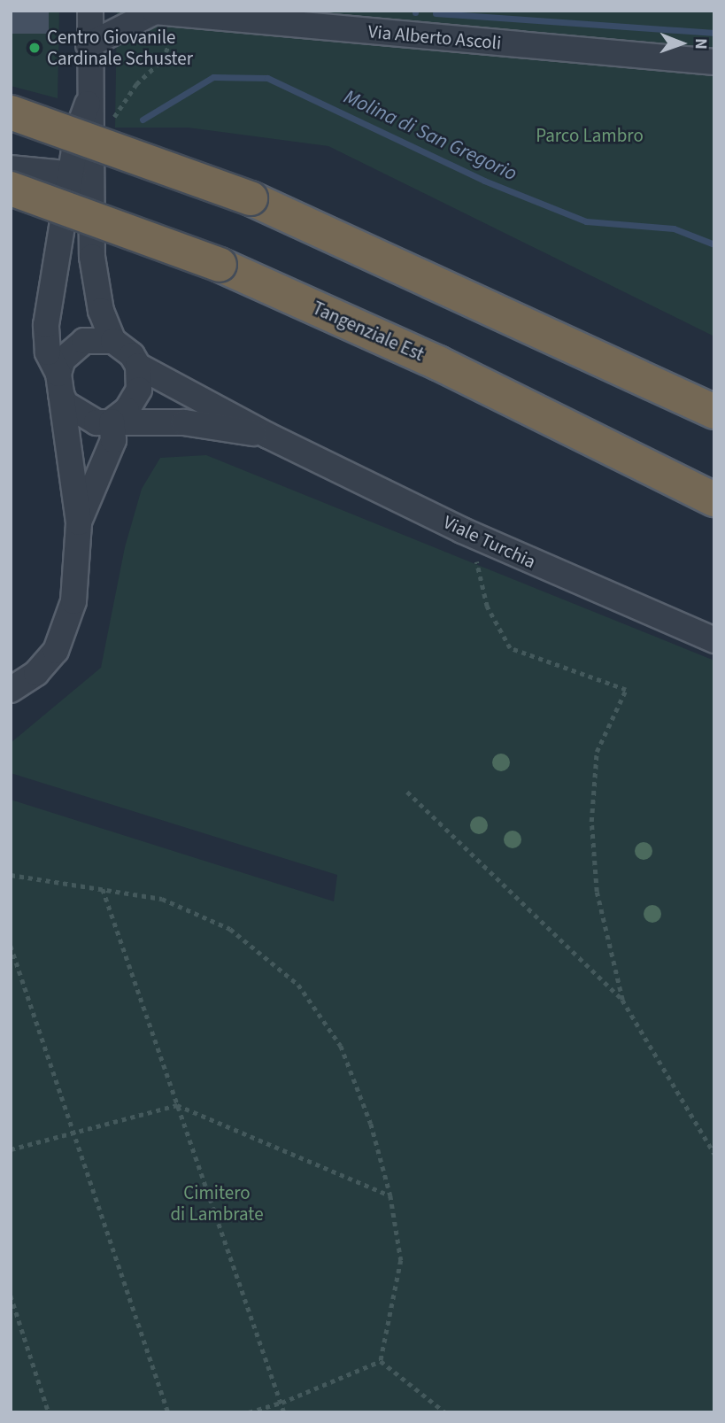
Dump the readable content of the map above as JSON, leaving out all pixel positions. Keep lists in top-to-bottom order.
{
  "streets": {
    "highway": ["Tangenziale Est"],
    "street": ["Via Alberto Ascoli", "Viale Turchia"]
  },
  "water": ["Molina di San Gregorio"],
  "parks": ["Parco Lambro", "Cimitero di Lambrate"],
  "places": ["Centro Giovanile Cardinale Schuster"],
  "north": "right"
}
